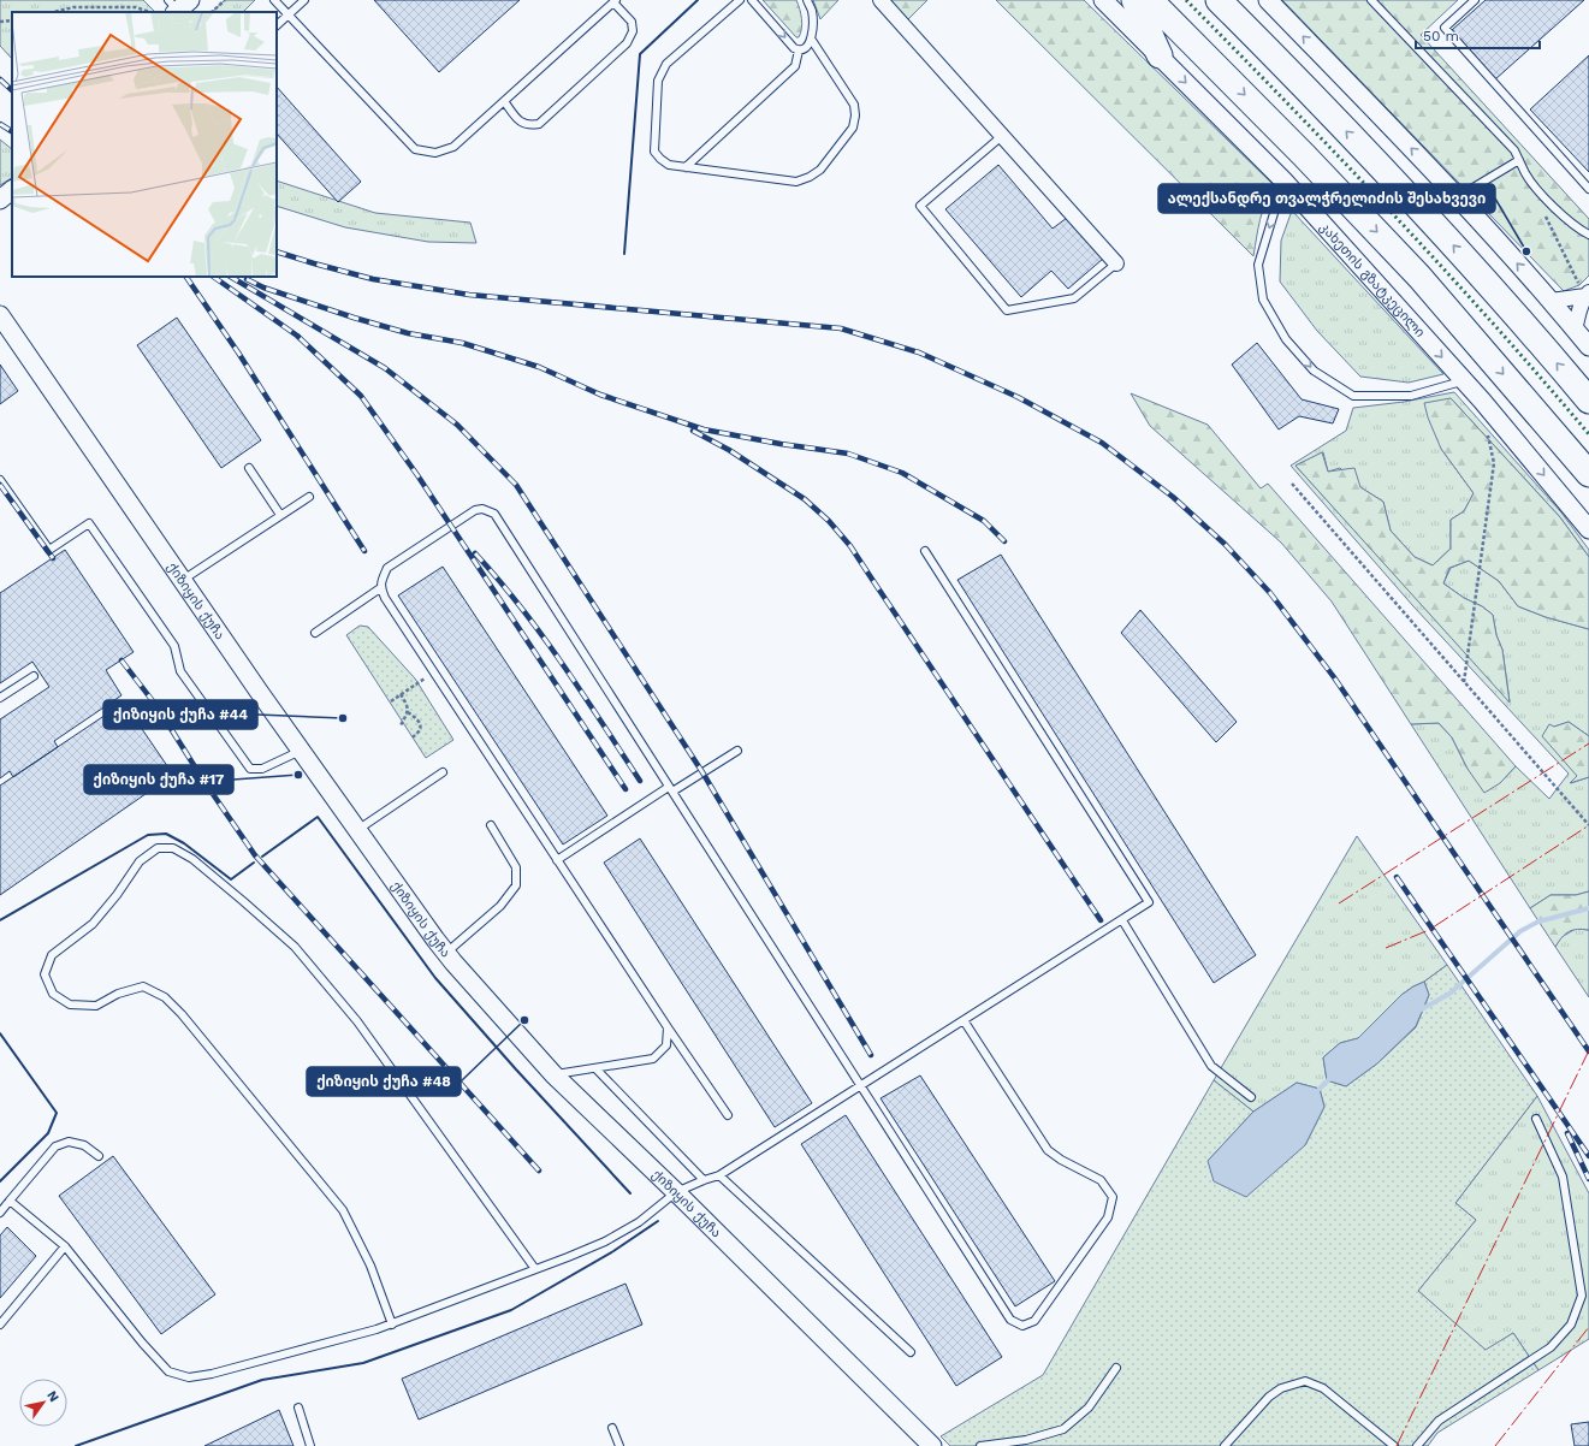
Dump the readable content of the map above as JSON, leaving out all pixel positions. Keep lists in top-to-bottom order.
{
  "streets": {
    "street": ["კახეთის გზატკეცილი", "ქიზიყის ქუჩა"]
  },
  "places": [
    "ალექსანდრე თვალჭრელიძის შესახვევი",
    "ქიზიყის ქუჩა #44",
    "ქიზიყის ქუჩა #17",
    "ქიზიყის ქუჩა #48"
  ],
  "scale_bar": "50 m",
  "north": "top right"
}
